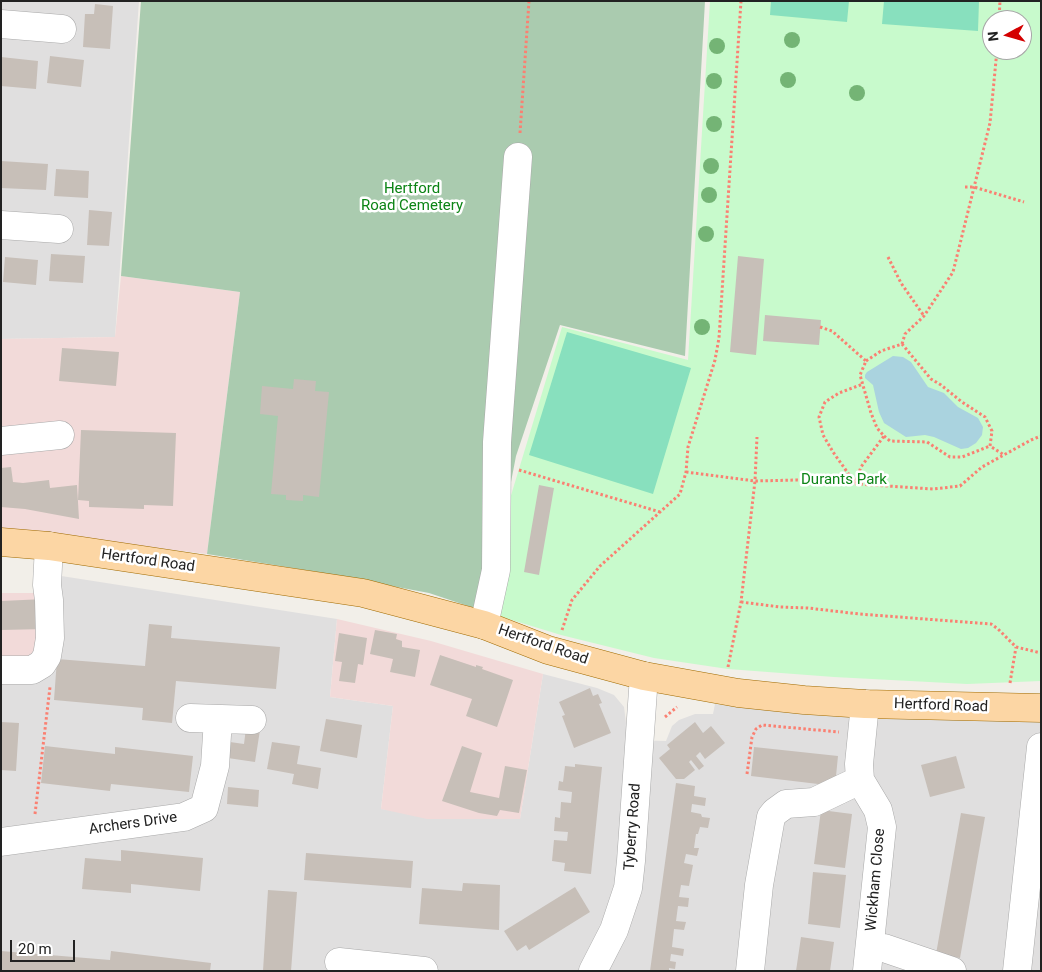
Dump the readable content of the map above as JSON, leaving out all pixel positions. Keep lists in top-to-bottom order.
{
  "streets": {
    "main road": ["Hertford Road"],
    "street": ["Archers Drive", "Tyberry Road", "Wickham Close"]
  },
  "crossings": [
    ["Hertford Road", "Tyberry Road"]
  ],
  "parks": ["Hertford Road Cemetery", "Durants Park"],
  "scale_bar": "20 m",
  "north": "left"
}
